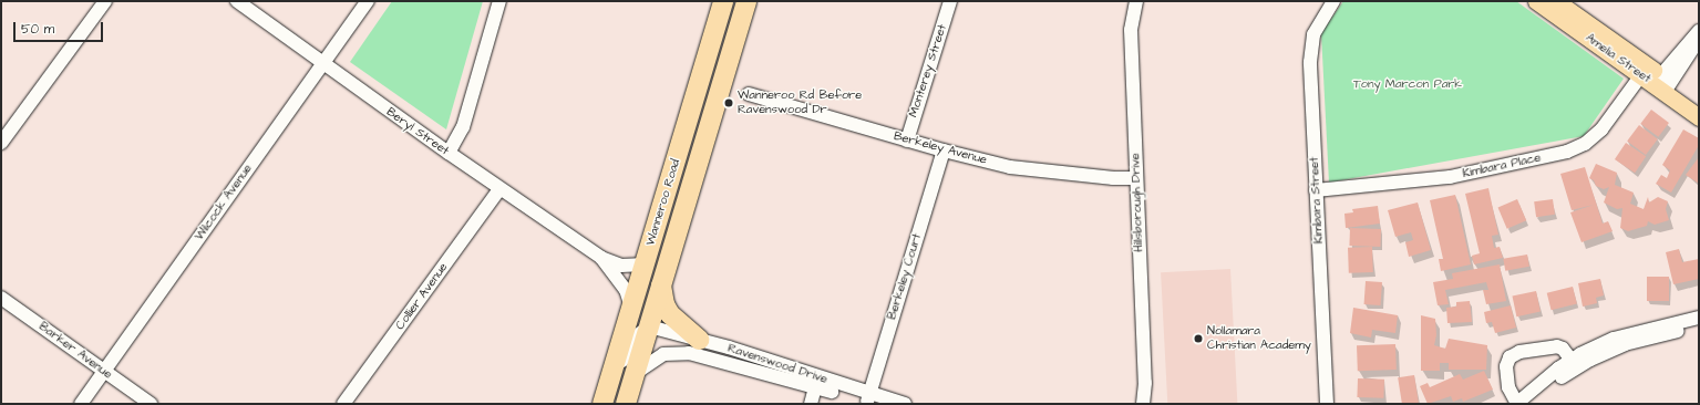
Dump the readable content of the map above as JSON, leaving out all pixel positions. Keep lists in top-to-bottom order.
{
  "streets": {
    "highway": ["Wanneroo Road"],
    "main road": ["Amelia Street"],
    "street": [
      "Monterey Street",
      "Beryl Street",
      "Berkeley Avenue",
      "Kimbara Place",
      "Kimbara Street",
      "Wilcock Avenue",
      "Hillsborough Drive",
      "Berkeley Court",
      "Collier Avenue",
      "Barker Avenue",
      "Ravenswood Drive"
    ]
  },
  "crossings": [
    ["Amelia Street", "Kimbara Place"],
    ["Monterey Street", "Berkeley Avenue"],
    ["Beryl Street", "Wilcock Avenue"],
    ["Beryl Street", "Wanneroo Road"],
    ["Beryl Street", "Collier Avenue"],
    ["Berkeley Avenue", "Hillsborough Drive"],
    ["Berkeley Avenue", "Berkeley Court"],
    ["Kimbara Place", "Kimbara Street"],
    ["Wilcock Avenue", "Barker Avenue"],
    ["Wanneroo Road", "Ravenswood Drive"],
    ["Berkeley Court", "Ravenswood Drive"]
  ],
  "parks": ["Tony Marcon Park"],
  "places": ["Wanneroo Rd Before Ravenswood Dr", "Nollamara Christian Academy"],
  "scale_bar": "50 m"
}
